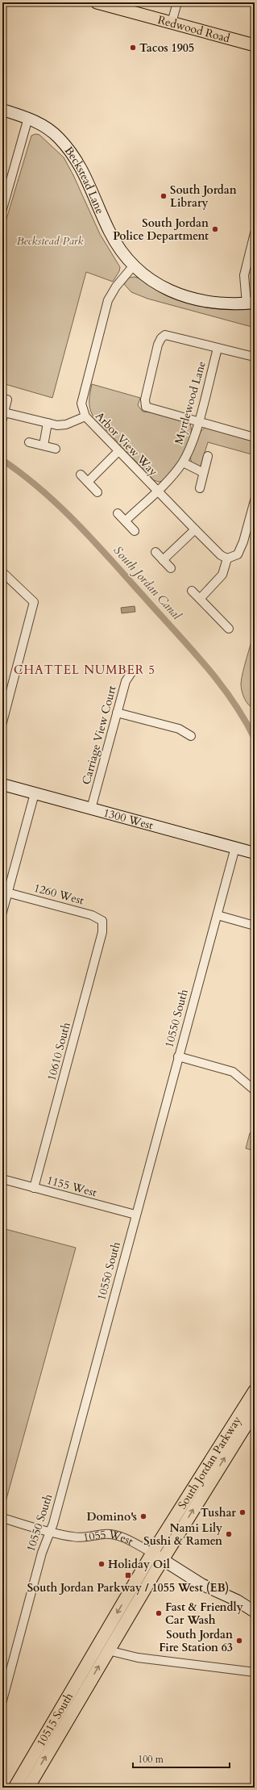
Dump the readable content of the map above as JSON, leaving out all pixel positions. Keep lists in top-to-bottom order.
{
  "streets": {
    "main road": ["Redwood Road", "South Jordan Parkway", "10515 South"],
    "street": [
      "Beckstead Lane",
      "Myrtlewood Lane",
      "Arbor View Way",
      "Carriage View Court",
      "1300 West",
      "1260 West",
      "10550 South",
      "10610 South",
      "1155 West",
      "1055 West"
    ]
  },
  "crossings": [
    ["Beckstead Lane", "Arbor View Way"],
    ["Myrtlewood Lane", "Arbor View Way"],
    ["Carriage View Court", "1300 West"],
    ["1300 West", "10550 South"],
    ["1260 West", "10610 South"],
    ["10550 South", "1155 West"],
    ["10550 South", "1055 West"],
    ["10610 South", "1155 West"],
    ["South Jordan Parkway", "1055 West"],
    ["South Jordan Parkway", "10515 South"]
  ],
  "districts": ["CHATTEL NUMBER 5"],
  "water": ["South Jordan Canal"],
  "parks": ["Beckstead Park"],
  "places": {
    "other": [
      "Tacos 1905",
      "South Jordan Library",
      "South Jordan Police Department",
      "Tushar",
      "Domino's",
      "Nami Lily Sushi & Ramen",
      "Holiday Oil",
      "Fast & Friendly Car Wash",
      "South Jordan Fire Station 63"
    ],
    "transit": ["South Jordan Parkway / 1055 West (EB)"]
  },
  "scale_bar": "100 m"
}
